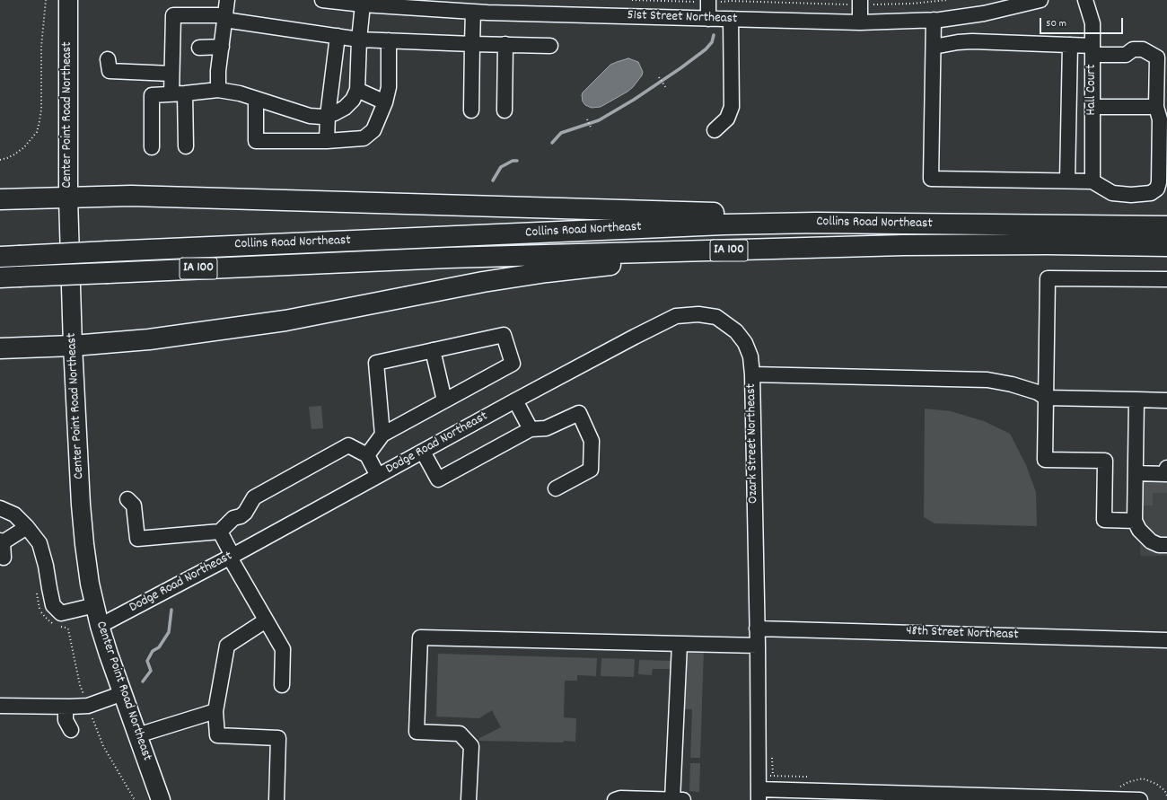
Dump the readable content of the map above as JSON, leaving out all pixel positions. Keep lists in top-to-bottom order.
{
  "streets": {
    "highway": ["Collins Road Northeast", "IA 100"],
    "main road": ["Center Point Road Northeast"],
    "street": [
      "51st Street Northeast",
      "Hall Court",
      "Dodge Road Northeast",
      "Ozark Street Northeast",
      "48th Street Northeast"
    ]
  },
  "crossings": [
    ["Center Point Road Northeast", "Dodge Road Northeast"],
    ["Dodge Road Northeast", "Ozark Street Northeast"],
    ["Ozark Street Northeast", "48th Street Northeast"]
  ],
  "scale_bar": "50 m"
}
